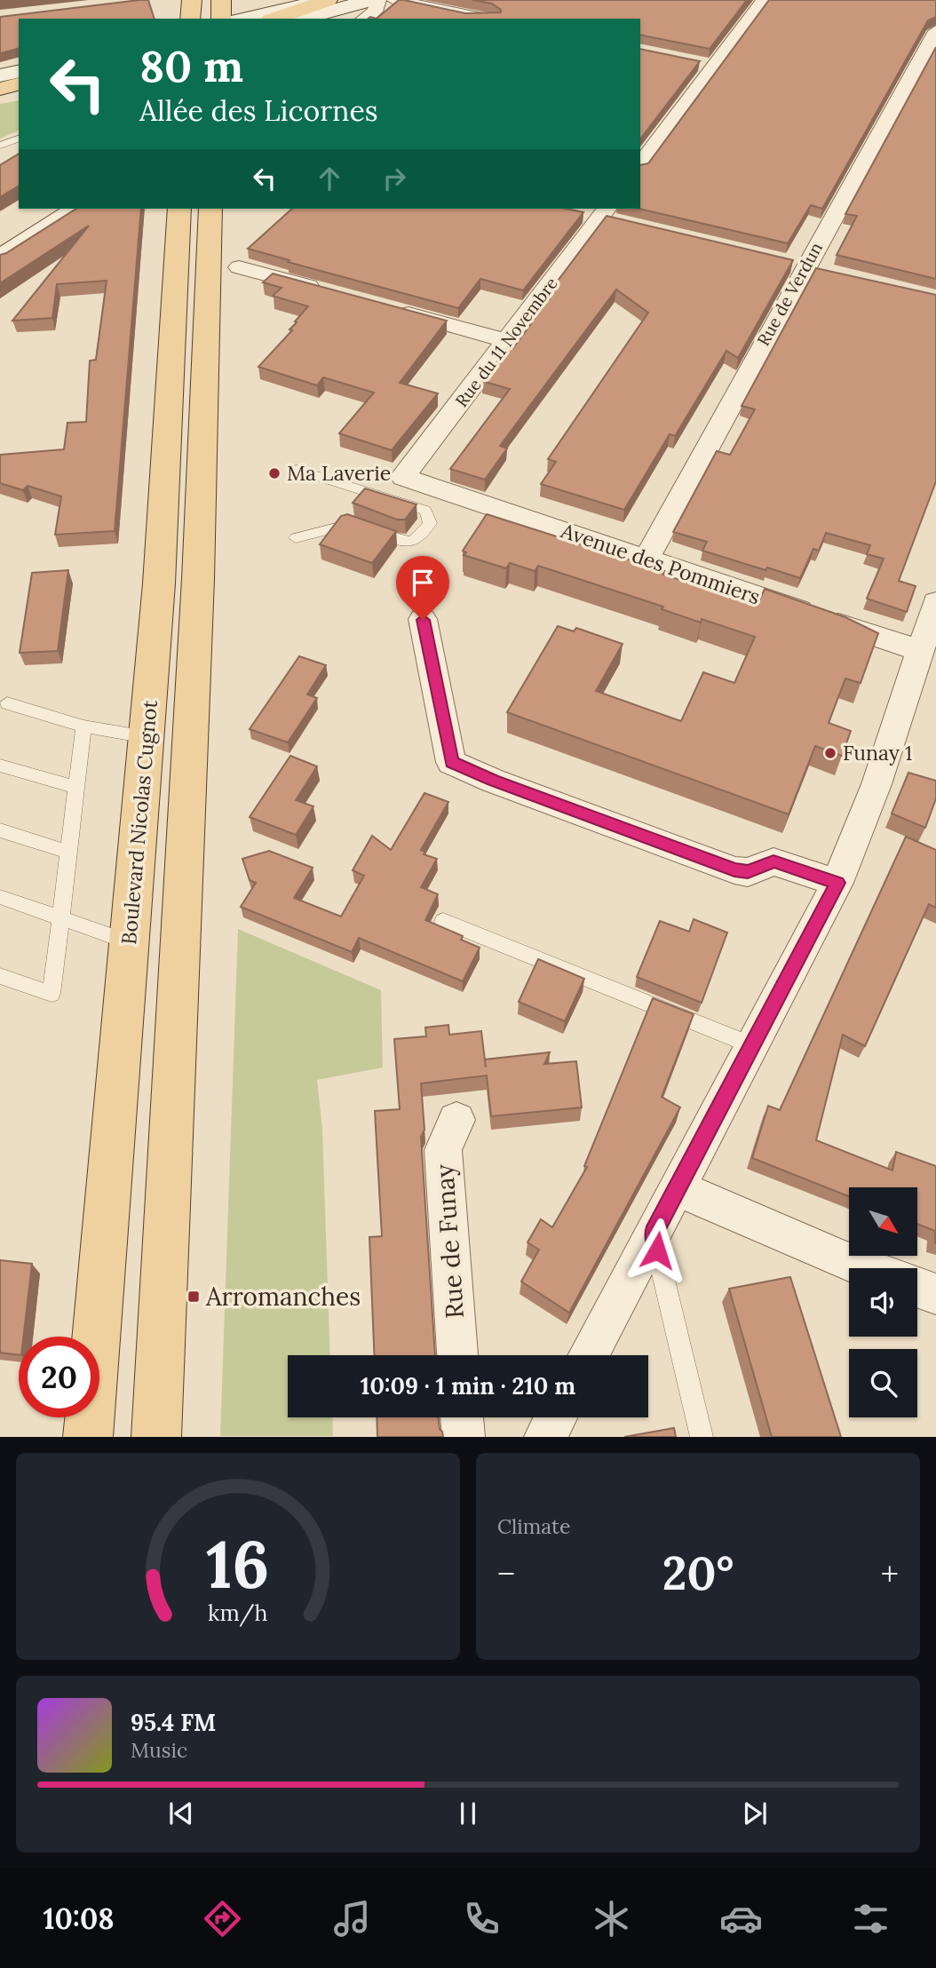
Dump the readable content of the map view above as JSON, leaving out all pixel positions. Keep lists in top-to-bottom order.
{
  "streets": {
    "main road": ["Boulevard Nicolas Cugnot"],
    "street": [
      "Rue de Verdun",
      "Rue du 11 Novembre",
      "Avenue des Pommiers",
      "Rue de Funay"
    ]
  },
  "crossings": [
    ["Rue de Verdun", "Avenue des Pommiers"],
    ["Rue du 11 Novembre", "Avenue des Pommiers"]
  ],
  "places": {
    "other": ["Ma Laverie", "Funay 1"],
    "transit": ["Arromanches"]
  },
  "north": "bottom right",
  "page": {
    "turn": ["80 m", "Allée des Licornes"],
    "limit": "20",
    "trip": "10:09 · 1 min · 210 m",
    "tile": "Climate",
    "heat": ["−", "20°", "+"],
    "song": ["95.4 FM", "Music"],
    "tabs": "10:08",
    "gauge": ["16", "km/h"]
  }
}
